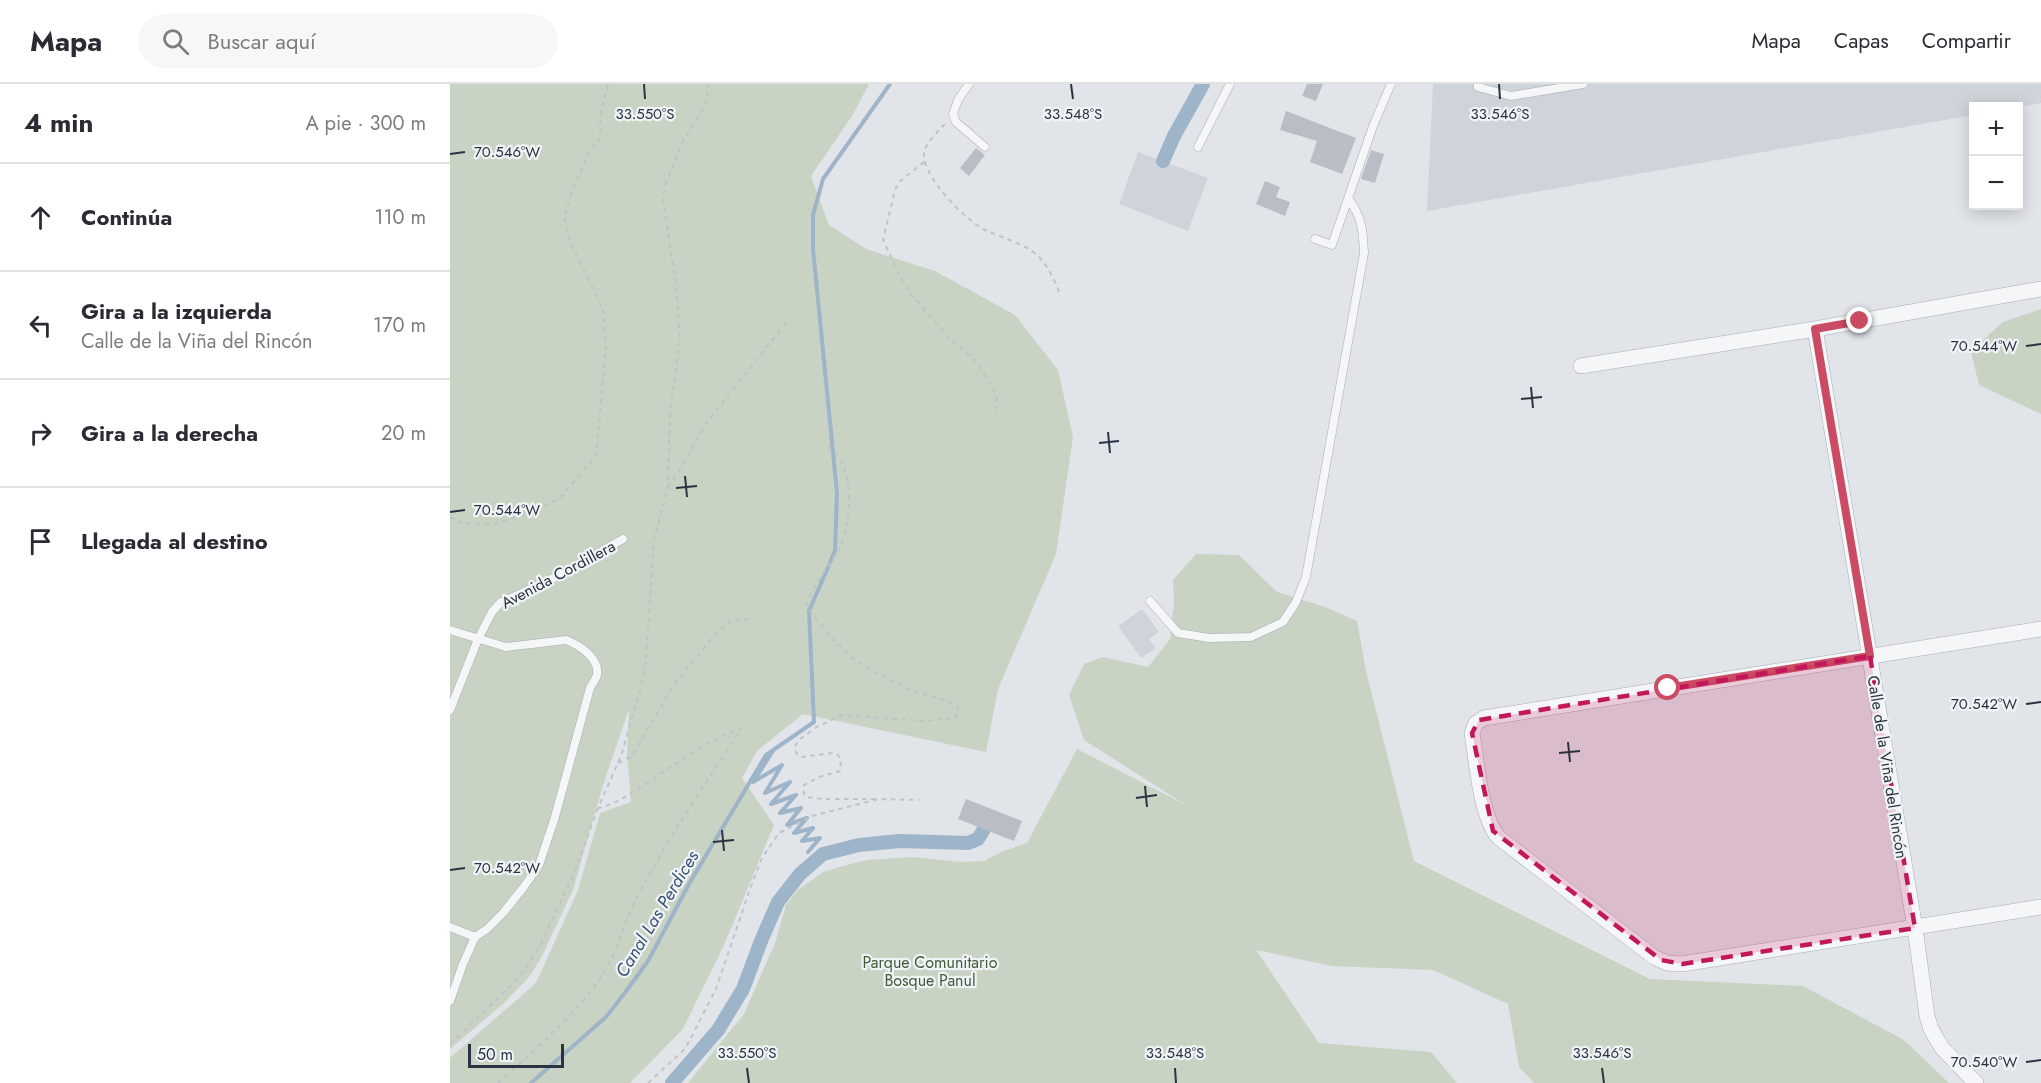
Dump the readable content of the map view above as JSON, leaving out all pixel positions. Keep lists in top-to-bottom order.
{
  "streets": {
    "street": ["Calle de la Viña del Rincón"],
    "lane": ["Avenida Cordillera"]
  },
  "water": ["Canal Las Perdices"],
  "parks": ["Parque Comunitario Bosque Panul"],
  "scale_bar": "50 m",
  "page": {
    "header": "Mapa",
    "search": "Buscar aquí",
    "nav": ["Mapa", "Capas", "Compartir"],
    "heading": ["4 min", "A pie · 300 m"],
    "map_buttons": ["+", "−"],
    "list": [
      ["Continúa", "110 m"],
      ["Gira a la izquierda", "Calle de la Viña del Rincón", "170 m"],
      ["Gira a la derecha", "20 m"],
      "Llegada al destino"
    ],
    "scale": "50 m"
  },
  "coordinates": [
    "33.550°S",
    "33.548°S",
    "33.546°S",
    "70.546°W",
    "70.544°W",
    "70.542°W",
    "70.540°W"
  ]
}
